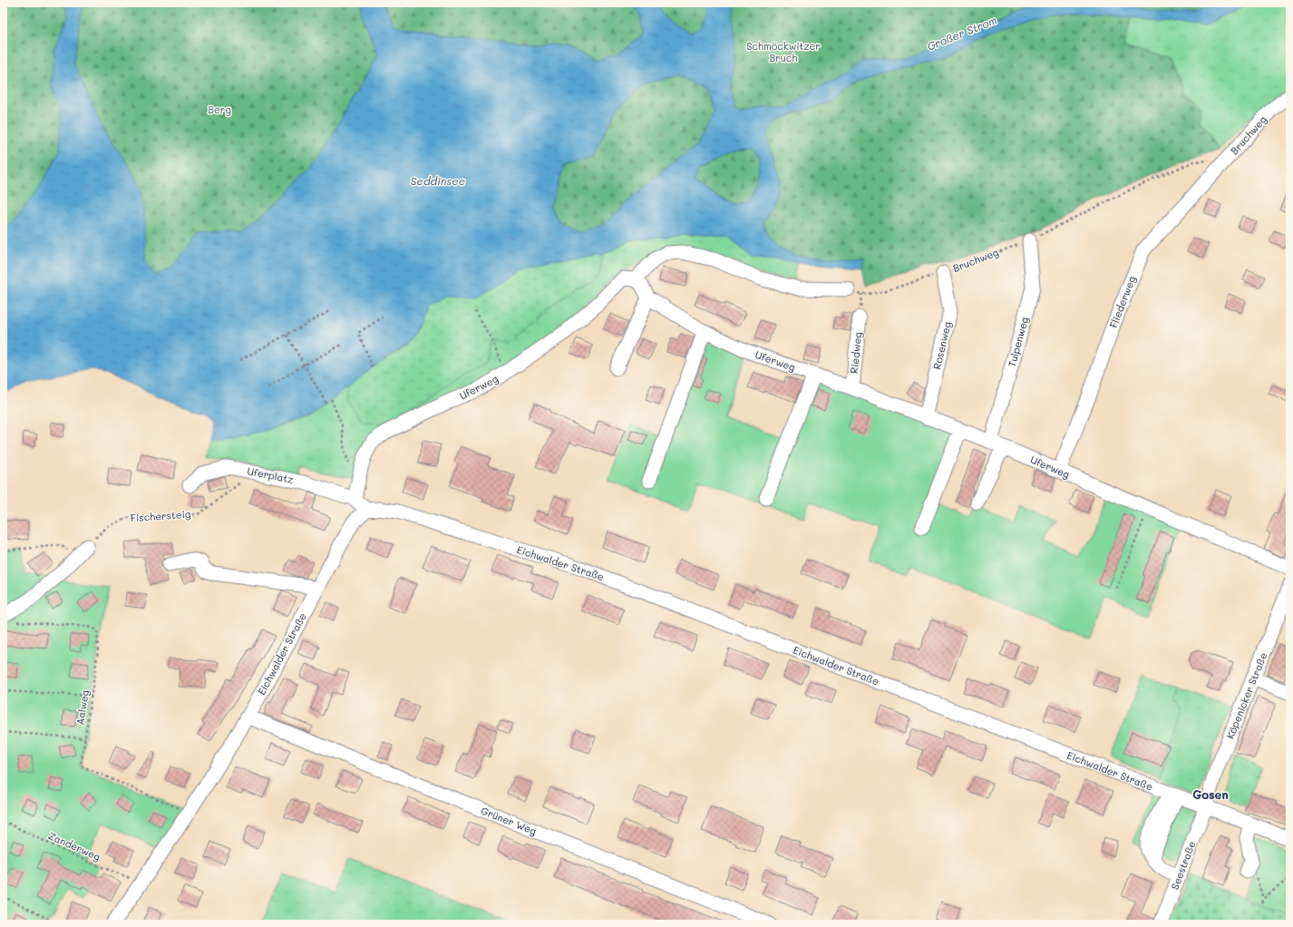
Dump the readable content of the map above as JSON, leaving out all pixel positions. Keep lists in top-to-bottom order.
{
  "streets": {
    "street": [
      "Bruchweg",
      "Fliederweg",
      "Tulpenweg",
      "Rosenweg",
      "Riedweg",
      "Uferweg",
      "Uferplatz",
      "Eichwalder Straße",
      "Köpenicker Straße",
      "Grüner Weg",
      "Seestraße"
    ],
    "path": ["Fischersteig", "Aalweg", "Zanderweg"]
  },
  "crossings": [
    ["Bruchweg", "Fliederweg"],
    ["Bruchweg", "Tulpenweg"],
    ["Bruchweg", "Rosenweg"],
    ["Fliederweg", "Uferweg"],
    ["Tulpenweg", "Uferweg"],
    ["Rosenweg", "Uferweg"],
    ["Riedweg", "Uferweg"],
    ["Uferweg", "Uferplatz"],
    ["Uferplatz", "Fischersteig"],
    ["Eichwalder Straße", "Köpenicker Straße"],
    ["Eichwalder Straße", "Aalweg"],
    ["Eichwalder Straße", "Grüner Weg"],
    ["Eichwalder Straße", "Zanderweg"],
    ["Eichwalder Straße", "Seestraße"],
    ["Köpenicker Straße", "Seestraße"]
  ],
  "districts": ["Gosen"],
  "water": ["Großer Strom", "Seddinsee"],
  "parks": ["Schmöckwitzer Bruch", "Berg"]
}
